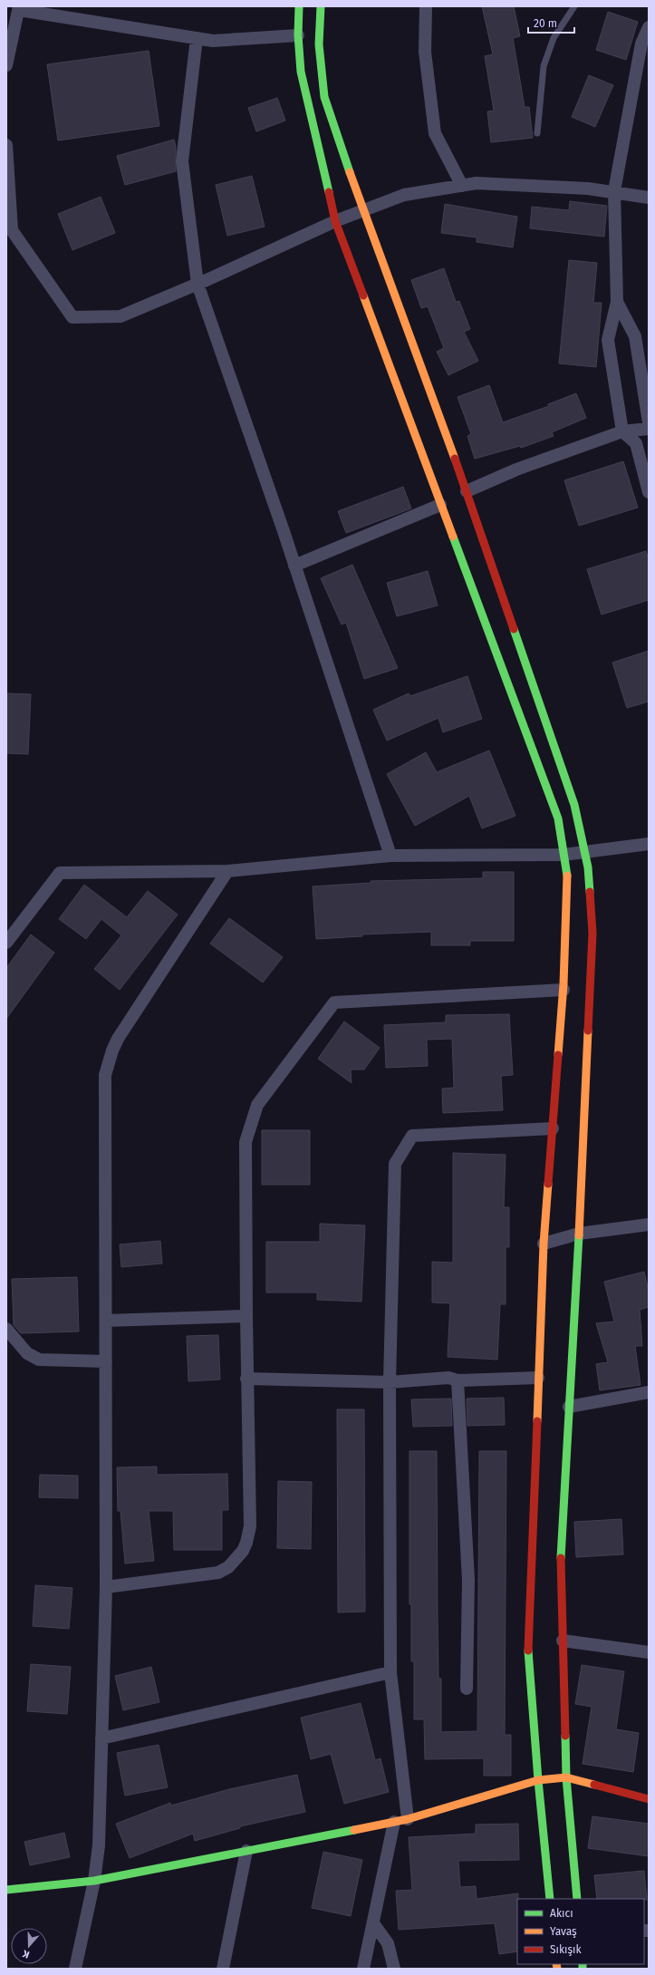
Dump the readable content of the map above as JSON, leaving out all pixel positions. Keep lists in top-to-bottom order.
{
  "legend": ["Akıcı", "Yavaş", "Sıkışık"],
  "scale_bar": "20 m",
  "north": "bottom"
}
